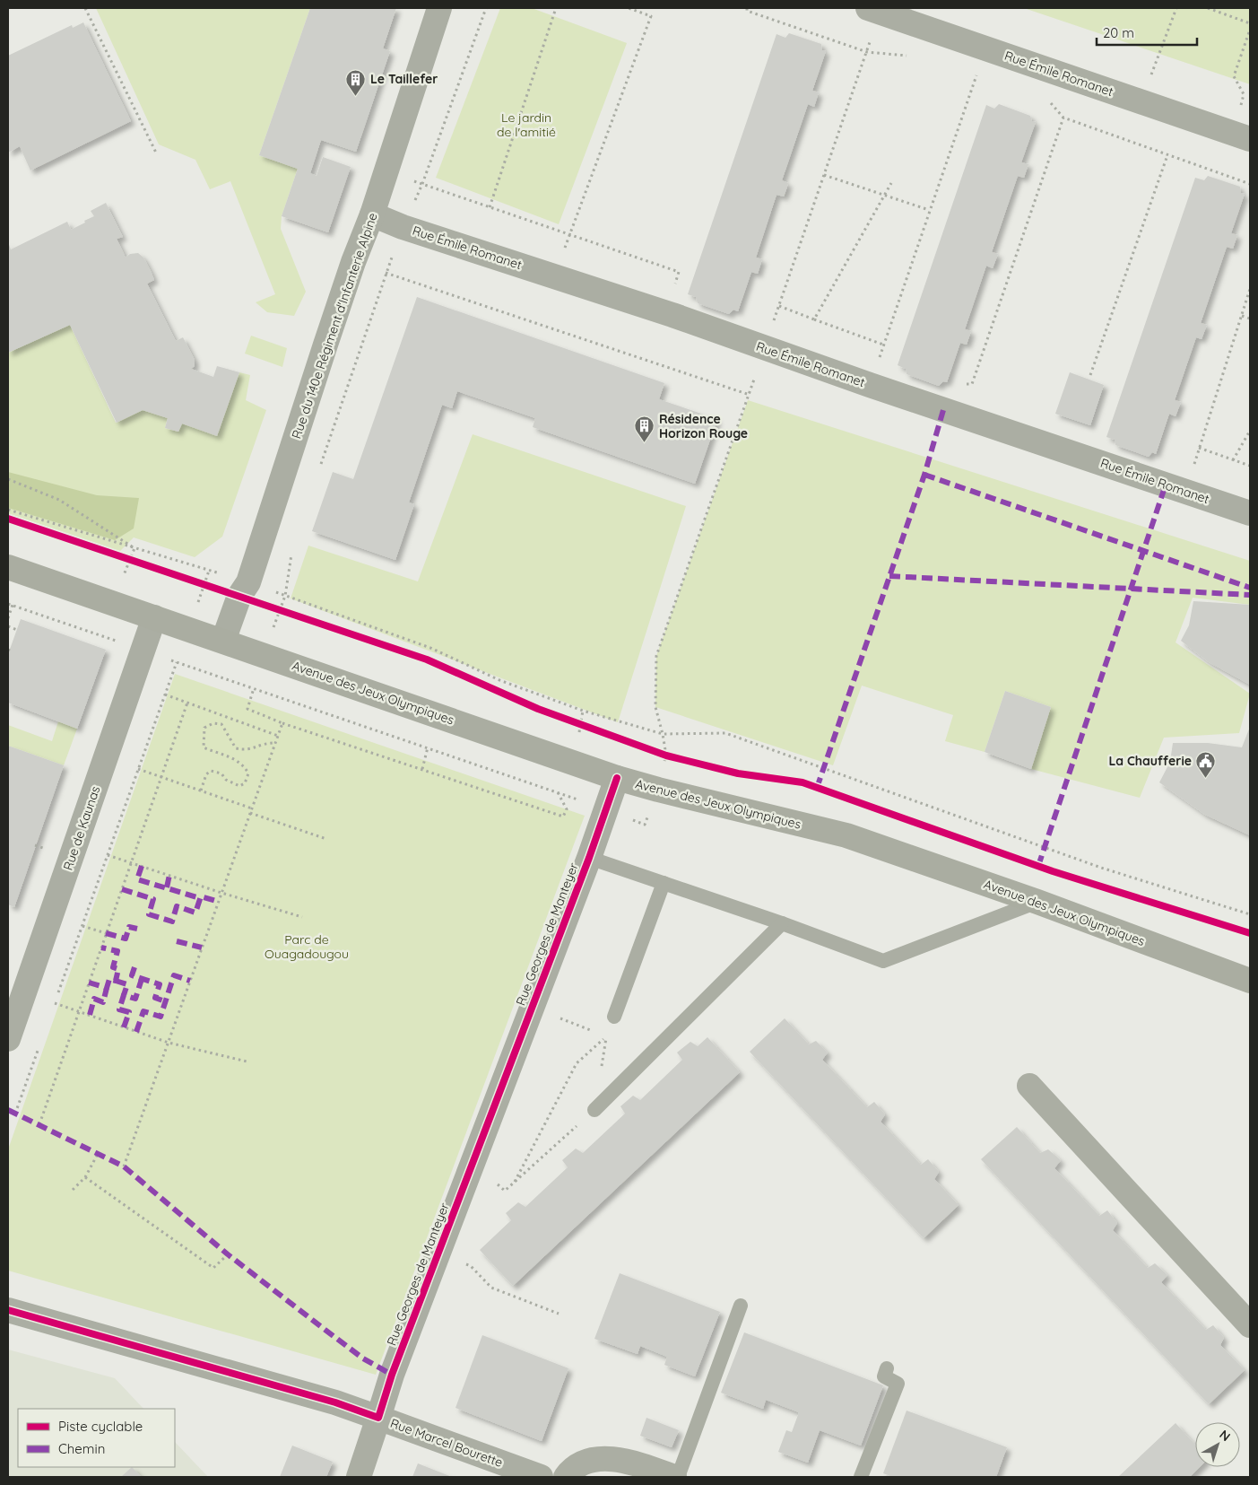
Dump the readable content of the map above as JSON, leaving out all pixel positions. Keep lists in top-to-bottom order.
{
  "streets": {
    "main road": ["Avenue des Jeux Olympiques"],
    "street": [
      "Rue Émile Romanet",
      "Rue du 140e Régiment d'Infanterie Alpine",
      "Rue de Kaunas",
      "Rue Georges de Manteyer",
      "Rue Marcel Bourette"
    ]
  },
  "crossings": [
    ["Rue Émile Romanet", "Rue du 140e Régiment d'Infanterie Alpine"],
    ["Rue du 140e Régiment d'Infanterie Alpine", "Avenue des Jeux Olympiques"],
    ["Avenue des Jeux Olympiques", "Rue de Kaunas"],
    ["Avenue des Jeux Olympiques", "Rue Georges de Manteyer"],
    ["Rue Georges de Manteyer", "Rue Marcel Bourette"]
  ],
  "parks": ["Le jardin de l'amitié", "Parc de Ouagadougou"],
  "places": {
    "building": ["Le Taillefer", "Résidence Horizon Rouge"],
    "public building": ["La Chaufferie"]
  },
  "legend": ["Piste cyclable", "Chemin"],
  "scale_bar": "20 m",
  "north": "top right"
}
